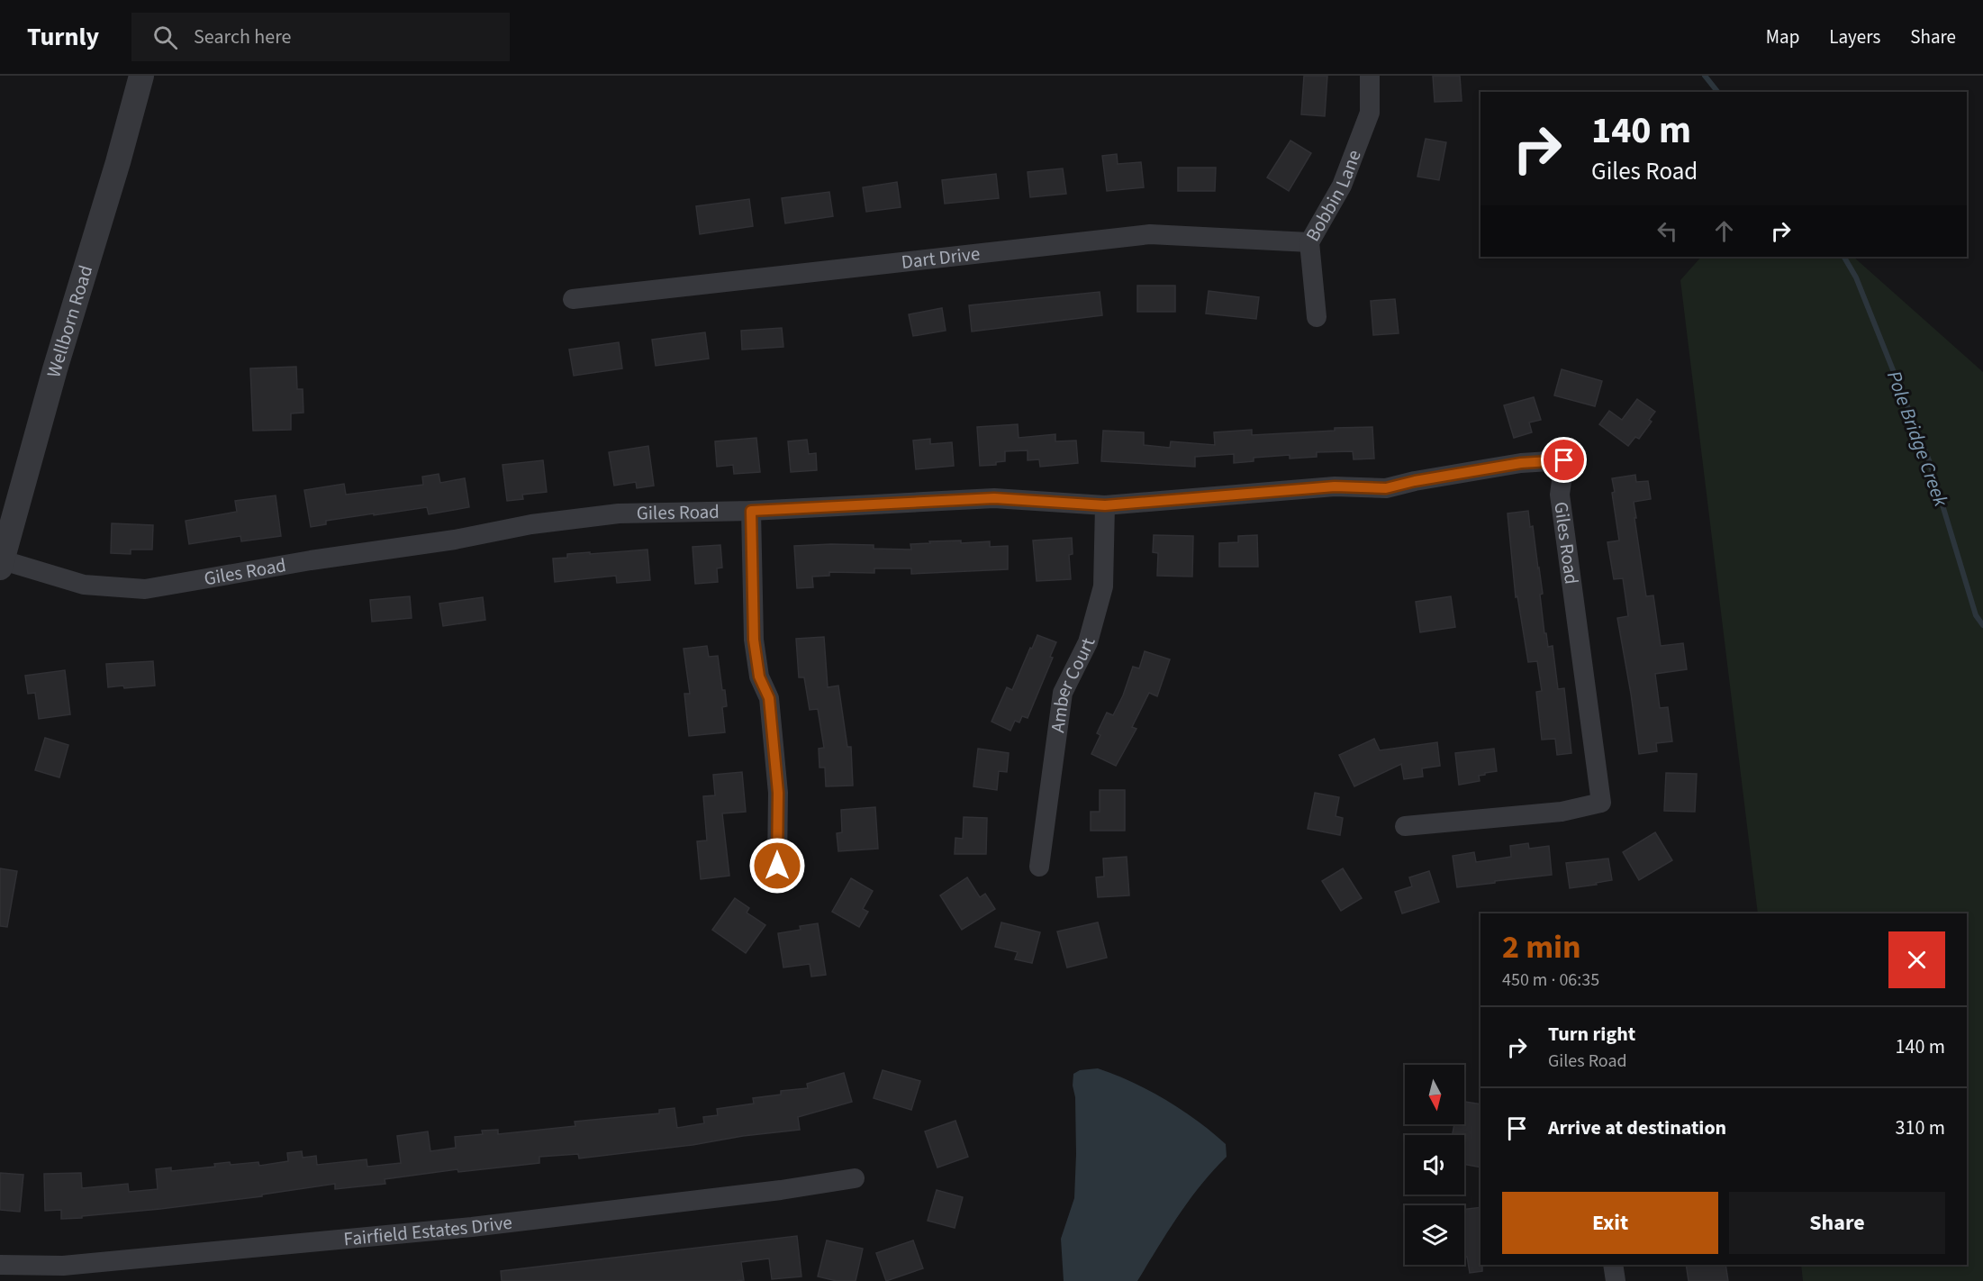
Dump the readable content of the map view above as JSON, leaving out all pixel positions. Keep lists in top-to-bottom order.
{
  "streets": {
    "street": [
      "Bobbin Lane",
      "Dart Drive",
      "Wellborn Road",
      "Giles Road",
      "Amber Court",
      "Fairfield Estates Drive"
    ]
  },
  "crossings": [
    ["Bobbin Lane", "Dart Drive"],
    ["Wellborn Road", "Giles Road"],
    ["Giles Road", "Amber Court"]
  ],
  "water": ["Pole Bridge Creek"],
  "north": "bottom",
  "page": {
    "header": "Turnly",
    "search": "Search here",
    "nav": ["Map", "Layers", "Share"],
    "turn": ["140 m", "Giles Road"],
    "heading": ["2 min", "450 m · 06:35"],
    "list": [
      {
        "name": "Turn right",
        "note": "Giles Road",
        "value": "140 m"
      },
      {
        "name": "Arrive at destination",
        "value": "310 m"
      }
    ],
    "buttons": ["Exit", "Share"]
  }
}
